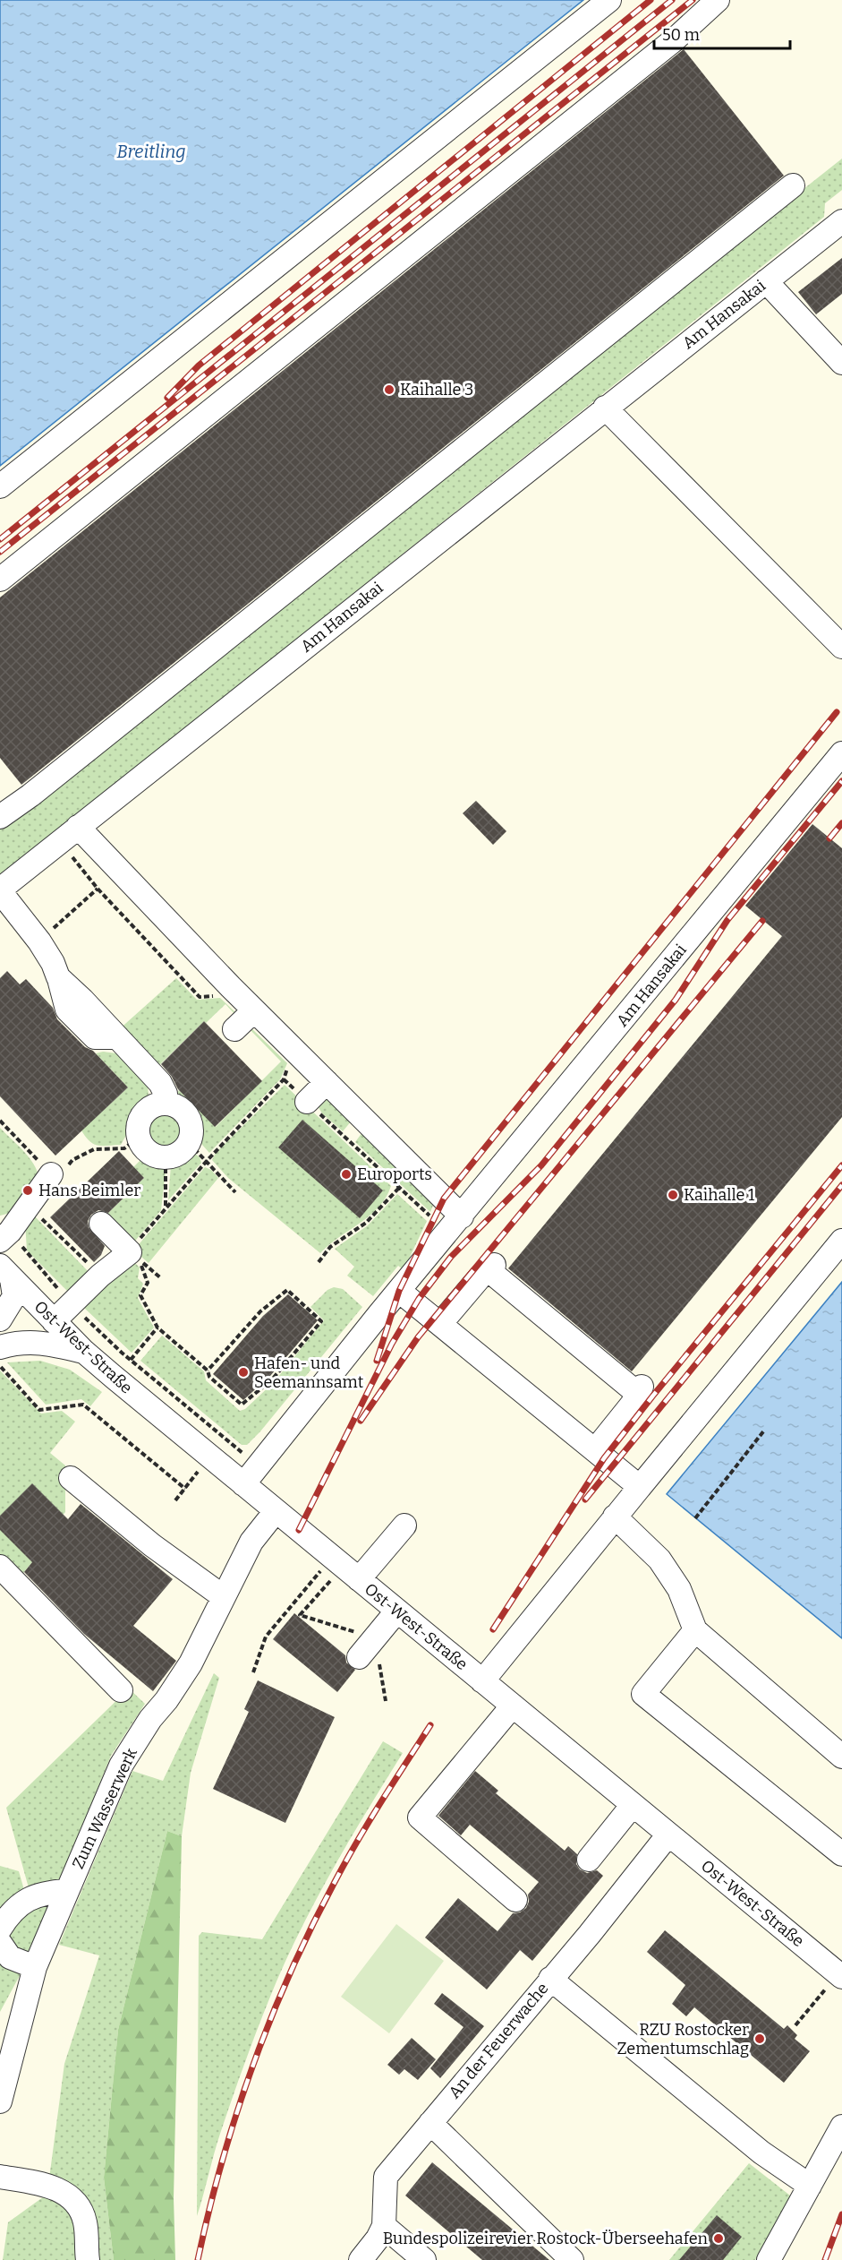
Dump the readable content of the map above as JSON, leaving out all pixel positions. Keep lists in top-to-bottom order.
{
  "streets": {
    "street": [
      "Am Hansakai",
      "Ost-West-Straße",
      "Zum Wasserwerk",
      "An der Feuerwache"
    ]
  },
  "crossings": [
    ["Am Hansakai", "Ost-West-Straße"],
    ["Ost-West-Straße", "Zum Wasserwerk"],
    ["Ost-West-Straße", "An der Feuerwache"]
  ],
  "water": ["Breitling"],
  "places": [
    "Kaihalle 3",
    "Euroports",
    "Hans Beimler",
    "Kaihalle 1",
    "Hafen- und Seemannsamt",
    "RZU Rostocker Zementumschlag",
    "Bundespolizeirevier Rostock-Überseehafen"
  ],
  "scale_bar": "50 m"
}
